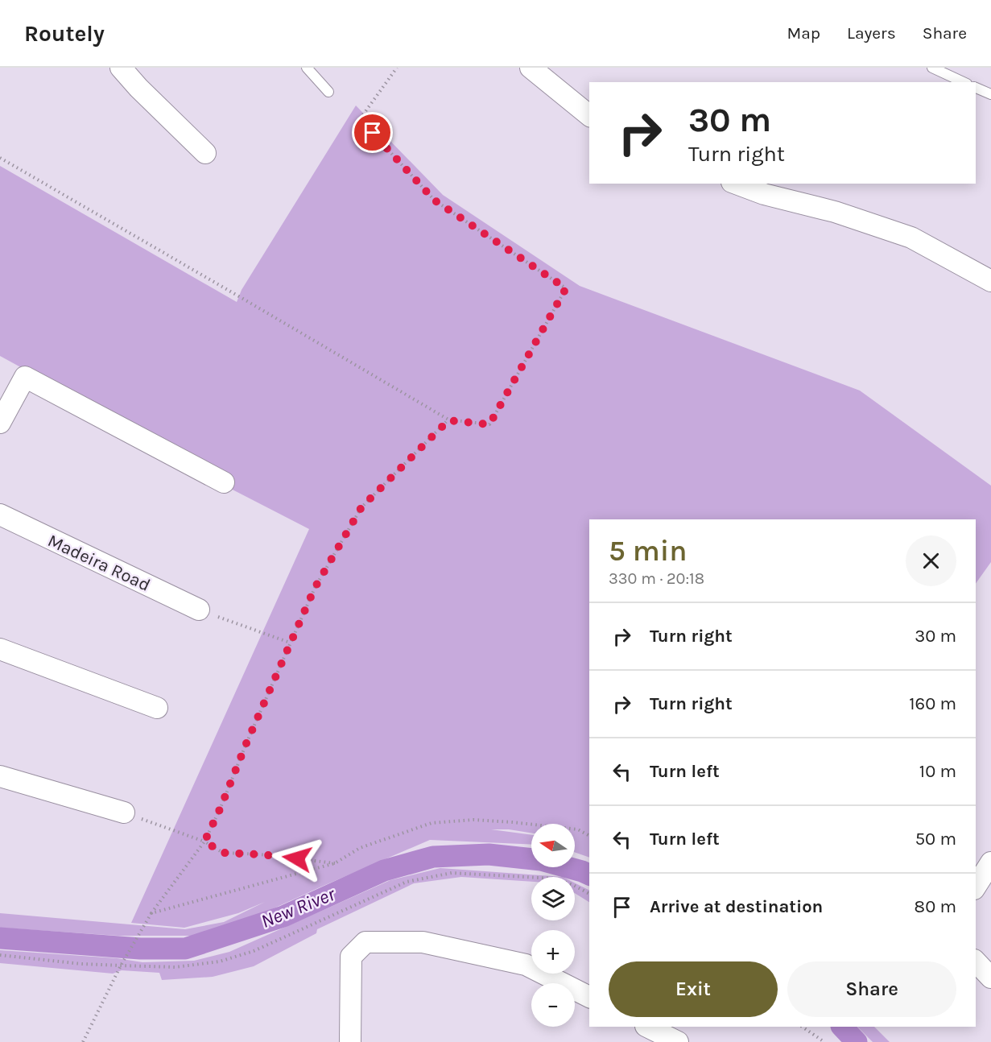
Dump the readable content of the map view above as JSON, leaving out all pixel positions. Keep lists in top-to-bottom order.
{
  "streets": {
    "street": ["Madeira Road"]
  },
  "water": ["New River"],
  "north": "left",
  "page": {
    "header": "Routely",
    "nav": ["Map", "Layers", "Share"],
    "turn": ["30 m", "Turn right"],
    "heading": ["5 min", "330 m · 20:18"],
    "list": [
      {
        "name": "Turn right",
        "value": "30 m"
      },
      {
        "name": "Turn right",
        "value": "160 m"
      },
      {
        "name": "Turn left",
        "value": "10 m"
      },
      {
        "name": "Turn left",
        "value": "50 m"
      },
      {
        "name": "Arrive at destination",
        "value": "80 m"
      }
    ],
    "map_buttons": ["+", "−"],
    "buttons": ["Exit", "Share"]
  }
}
